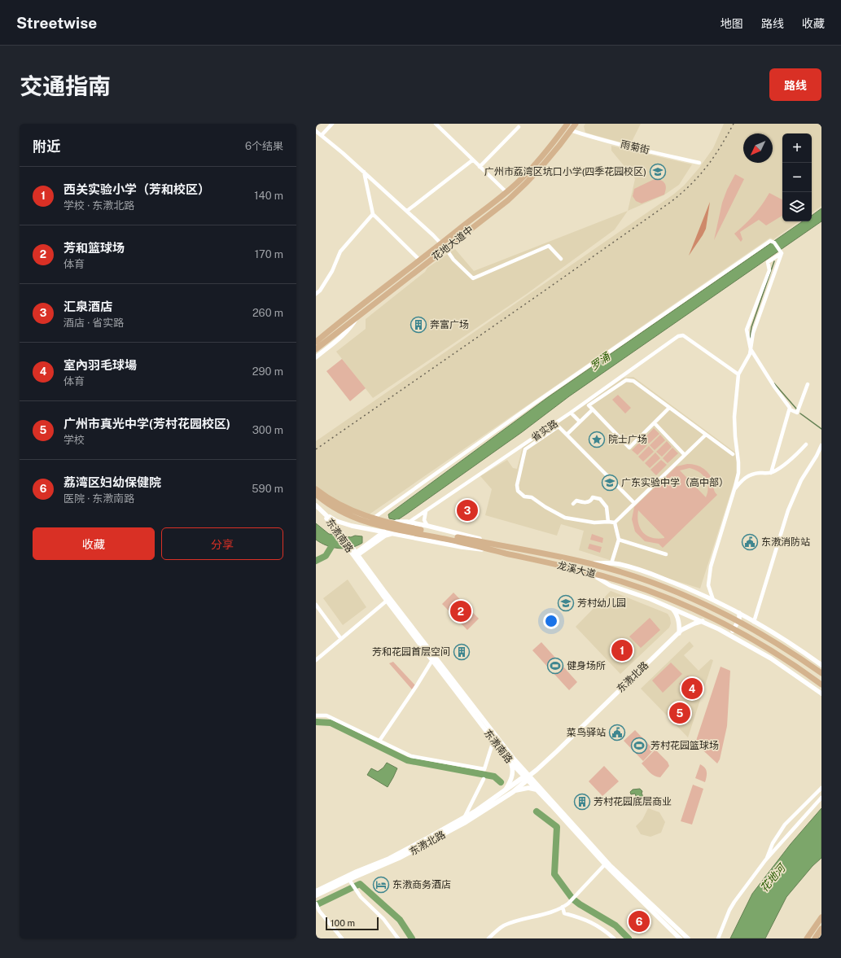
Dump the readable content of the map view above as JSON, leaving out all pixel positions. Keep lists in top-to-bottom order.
{
  "streets": {
    "main road": ["花地大道中", "龙溪大道", "东漖北路"],
    "street": ["雨菊街", "省实路", "东漖南路"]
  },
  "crossings": [
    ["雨菊街", "花地大道中"],
    ["东漖南路", "东漖北路"]
  ],
  "water": ["罗涌", "花地河"],
  "places": {
    "school or university": ["广州市荔湾区坑口小学(四季花园校区)", "广东实验中学（高中部）", "芳村幼儿园"],
    "building": ["奔富广场", "芳和花园首层空间", "芳村花园底层商业"],
    "place": ["院士广场"],
    "public building": ["东漖消防站", "菜鸟驿站"],
    "sports": ["健身场所", "芳村花园篮球场"],
    "hotel": ["东漖商务酒店"]
  },
  "scale_bar": "100 m",
  "north": "bottom left",
  "page": {
    "header": "Streetwise",
    "nav": ["地图", "路线", "收藏"],
    "title": "交通指南",
    "buttons": [
      "路线",
      ["收藏", "分享"]
    ],
    "heading": ["附近", "6个结果"],
    "map_buttons": ["+", "−"],
    "list": [
      {
        "mark": "1",
        "name": "西关实验小学（芳和校区）",
        "note": "学校 · 东漖北路",
        "value": "140 m"
      },
      {
        "mark": "2",
        "name": "芳和篮球场",
        "note": "体育",
        "value": "170 m"
      },
      {
        "mark": "3",
        "name": "汇泉酒店",
        "note": "酒店 · 省实路",
        "value": "260 m"
      },
      {
        "mark": "4",
        "name": "室內羽毛球場",
        "note": "体育",
        "value": "290 m"
      },
      {
        "mark": "5",
        "name": "广州市真光中学(芳村花园校区)",
        "note": "学校",
        "value": "300 m"
      },
      {
        "mark": "6",
        "name": "荔湾区妇幼保健院",
        "note": "医院 · 东漖南路",
        "value": "590 m"
      }
    ],
    "pins": [
      "3",
      "2",
      "1",
      "4",
      "5",
      "6"
    ],
    "scale": "100 m"
  }
}
